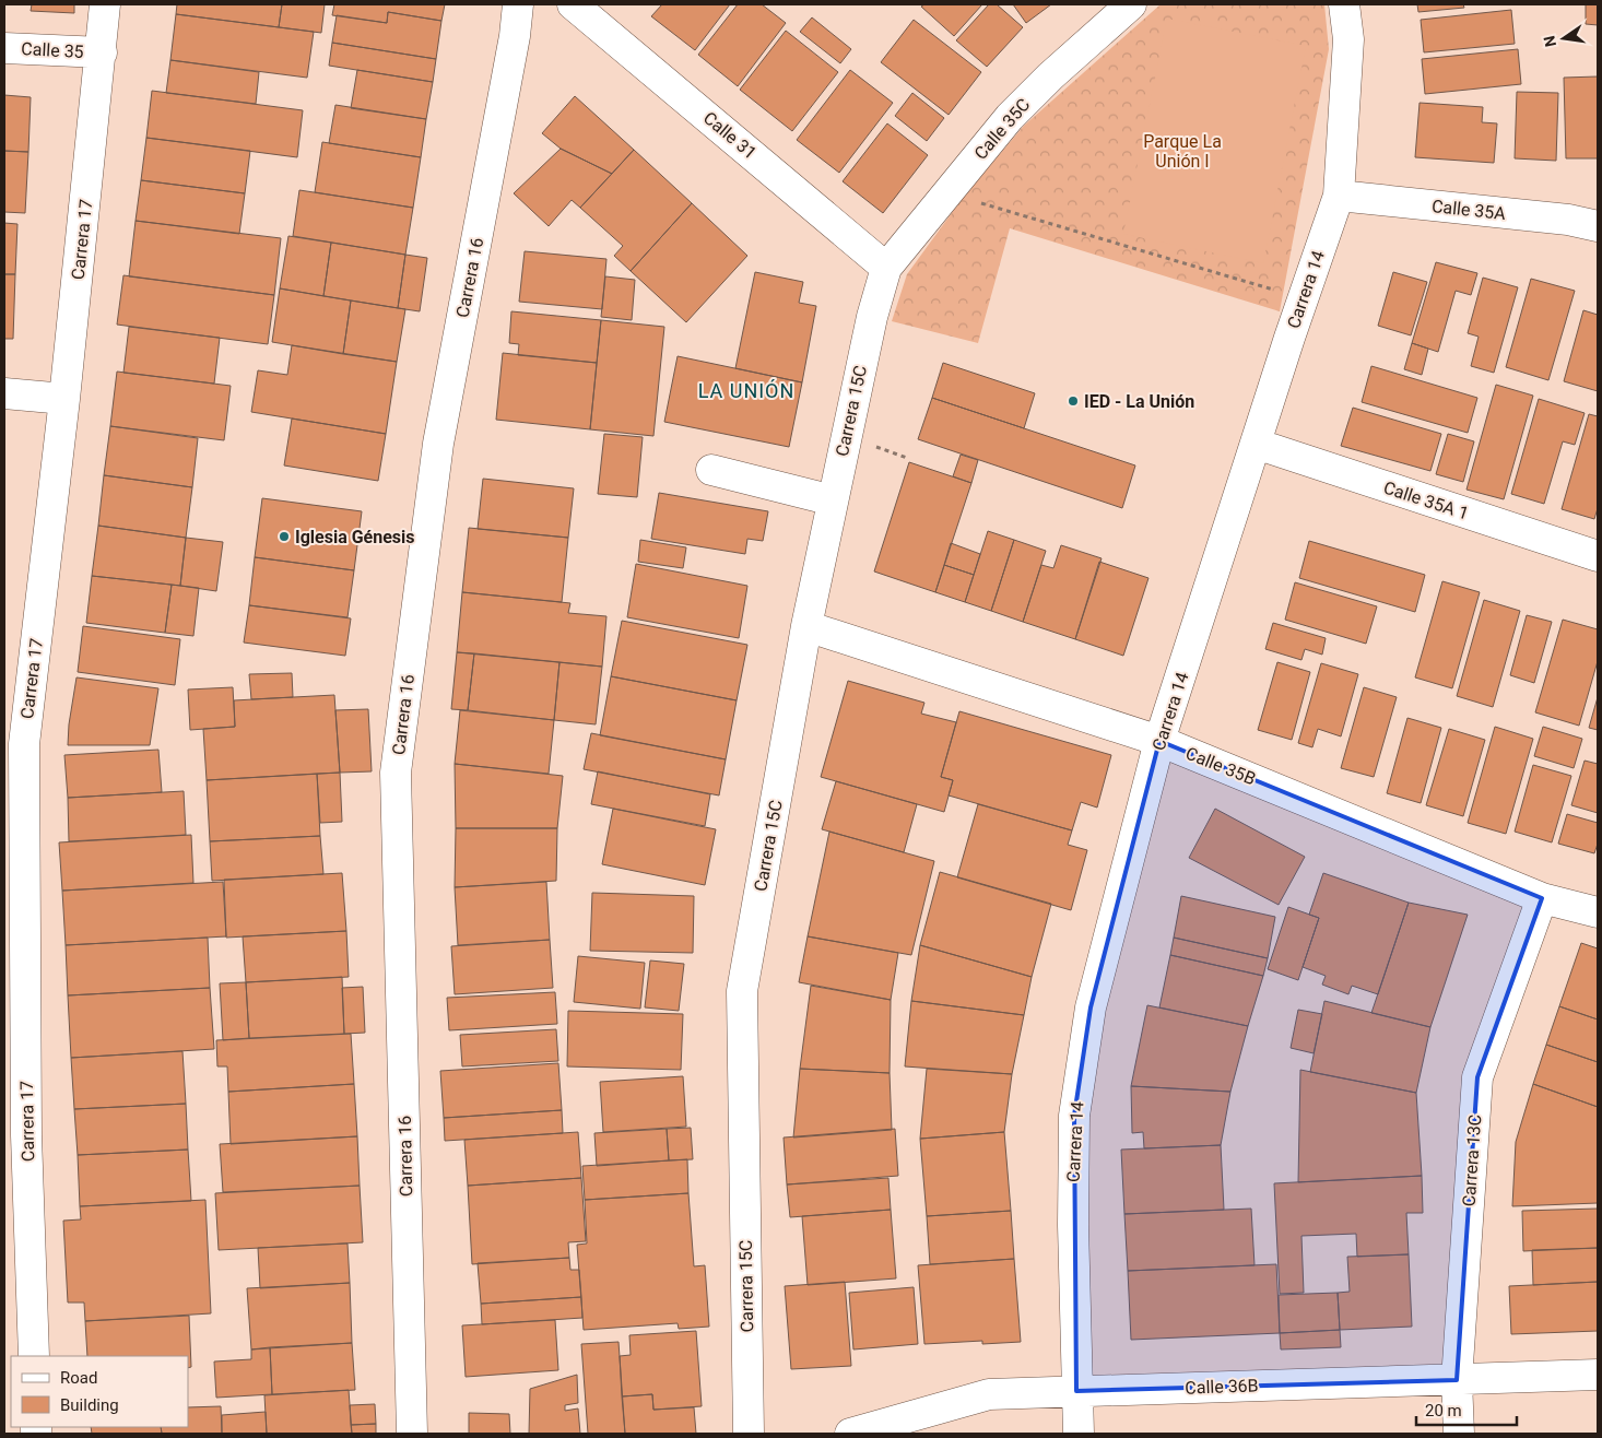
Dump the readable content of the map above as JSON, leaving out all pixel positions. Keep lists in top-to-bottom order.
{
  "streets": {
    "street": [
      "Calle 35",
      "Calle 35C",
      "Calle 31",
      "Calle 35A",
      "Carrera 17",
      "Carrera 16",
      "Carrera 14",
      "Carrera 15C",
      "Calle 35A 1",
      "Calle 35B",
      "Carrera 13C",
      "Calle 36B"
    ]
  },
  "crossings": [
    ["Calle 35", "Carrera 17"],
    ["Calle 35C", "Calle 31"],
    ["Calle 35C", "Carrera 15C"],
    ["Calle 31", "Carrera 15C"],
    ["Calle 35A", "Carrera 14"],
    ["Carrera 14", "Calle 35A 1"],
    ["Carrera 14", "Calle 35B"],
    ["Carrera 14", "Calle 36B"],
    ["Carrera 15C", "Calle 35B"],
    ["Calle 35B", "Carrera 13C"],
    ["Carrera 13C", "Calle 36B"]
  ],
  "districts": ["LA UNIÓN"],
  "parks": ["Parque La Unión I"],
  "places": ["IED - La Unión", "Iglesia Génesis"],
  "legend": ["Road", "Building"],
  "scale_bar": "20 m",
  "north": "left"
}
